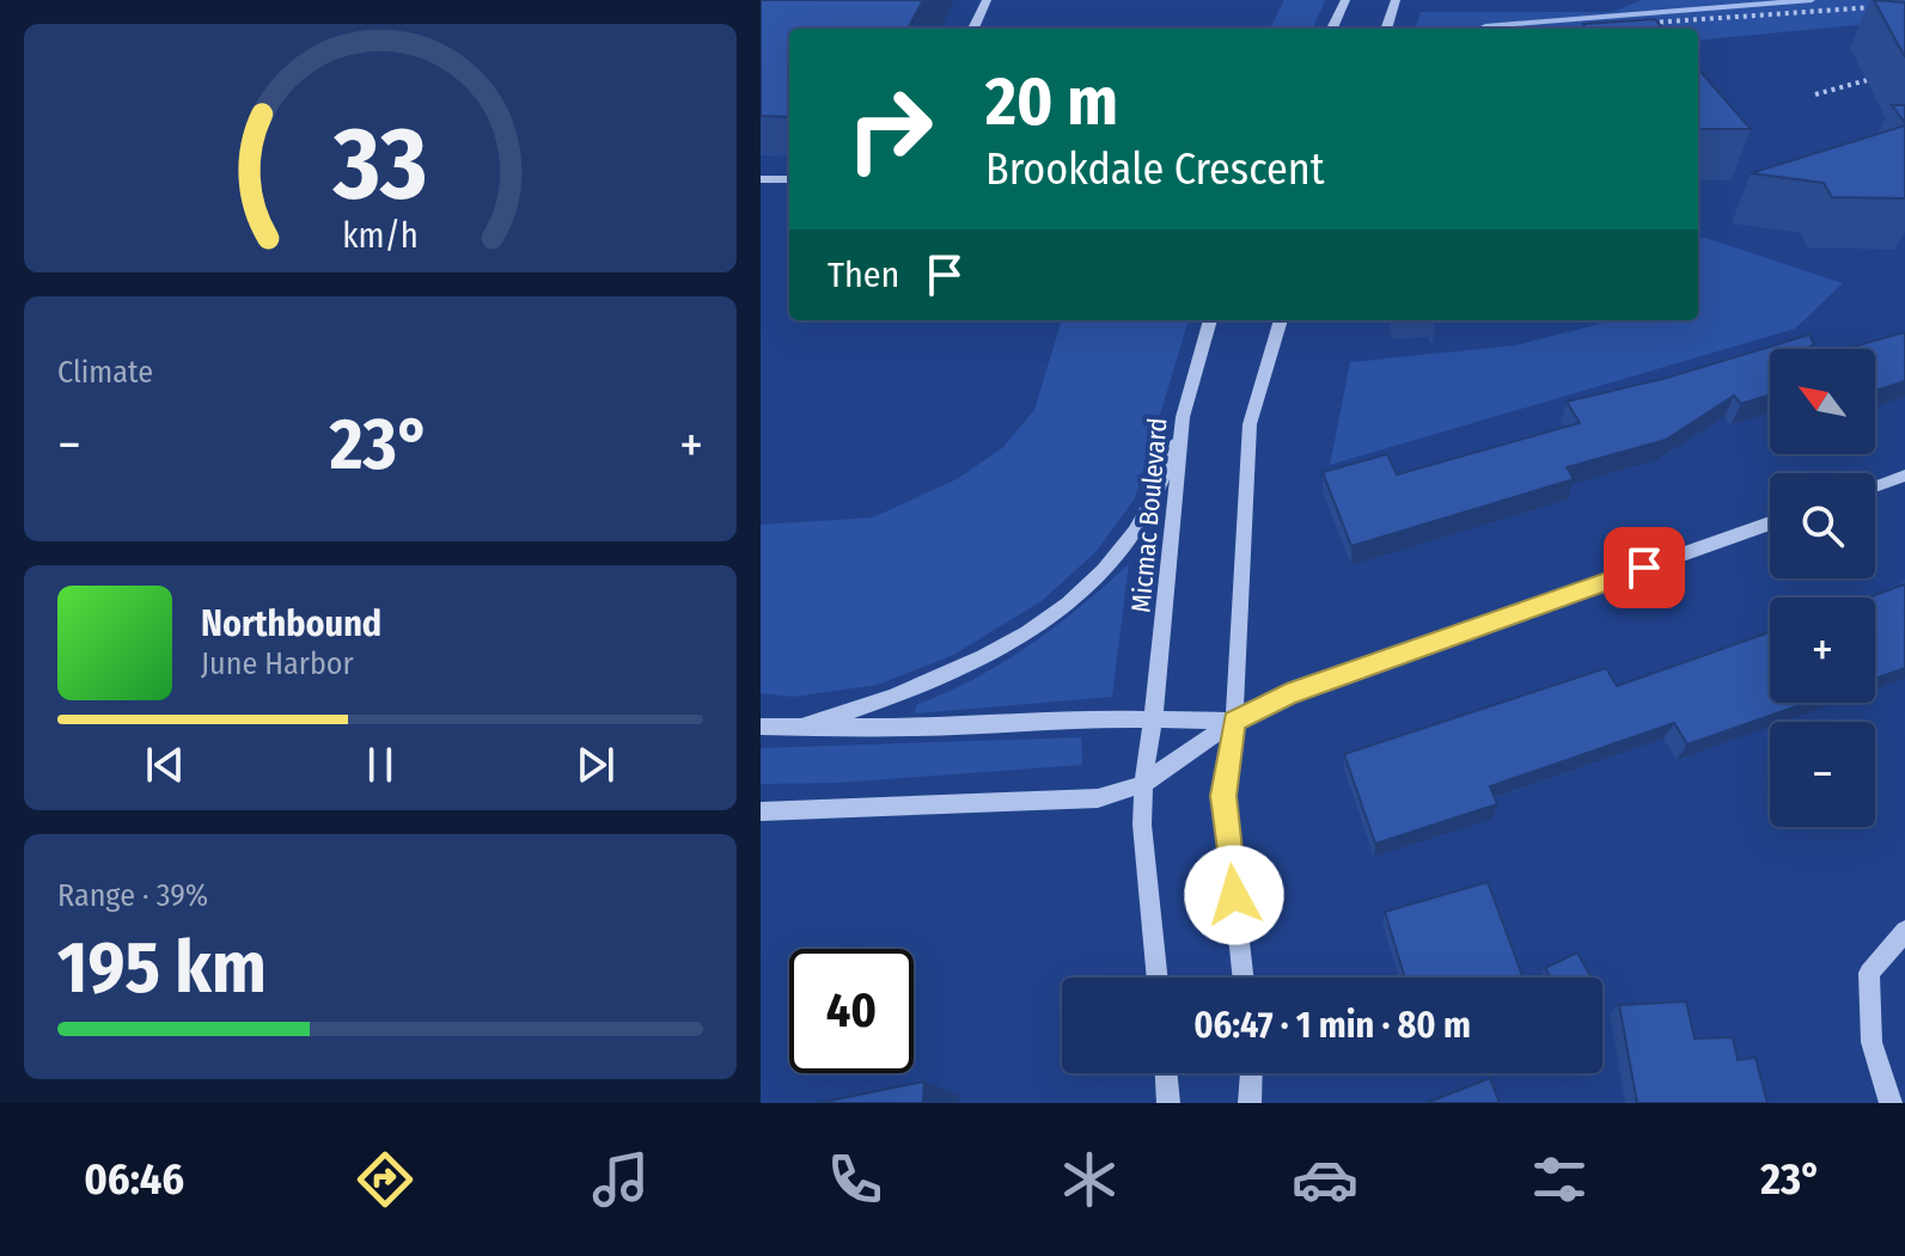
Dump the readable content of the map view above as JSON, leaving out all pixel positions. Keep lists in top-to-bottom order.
{
  "streets": {
    "street": ["Micmac Boulevard"]
  },
  "north": "top left",
  "page": {
    "turn": ["20 m", "Brookdale Crescent"],
    "then": "Then",
    "tile": [
      "Climate",
      ["Range · 39%", "195 km"]
    ],
    "map_buttons": ["+", "−"],
    "heat": ["−", "23°", "+"],
    "song": ["Northbound", "June Harbor"],
    "limit": "40",
    "trip": "06:47 · 1 min · 80 m",
    "tabs": ["06:46", "23°"],
    "gauge": ["33", "km/h"]
  }
}
